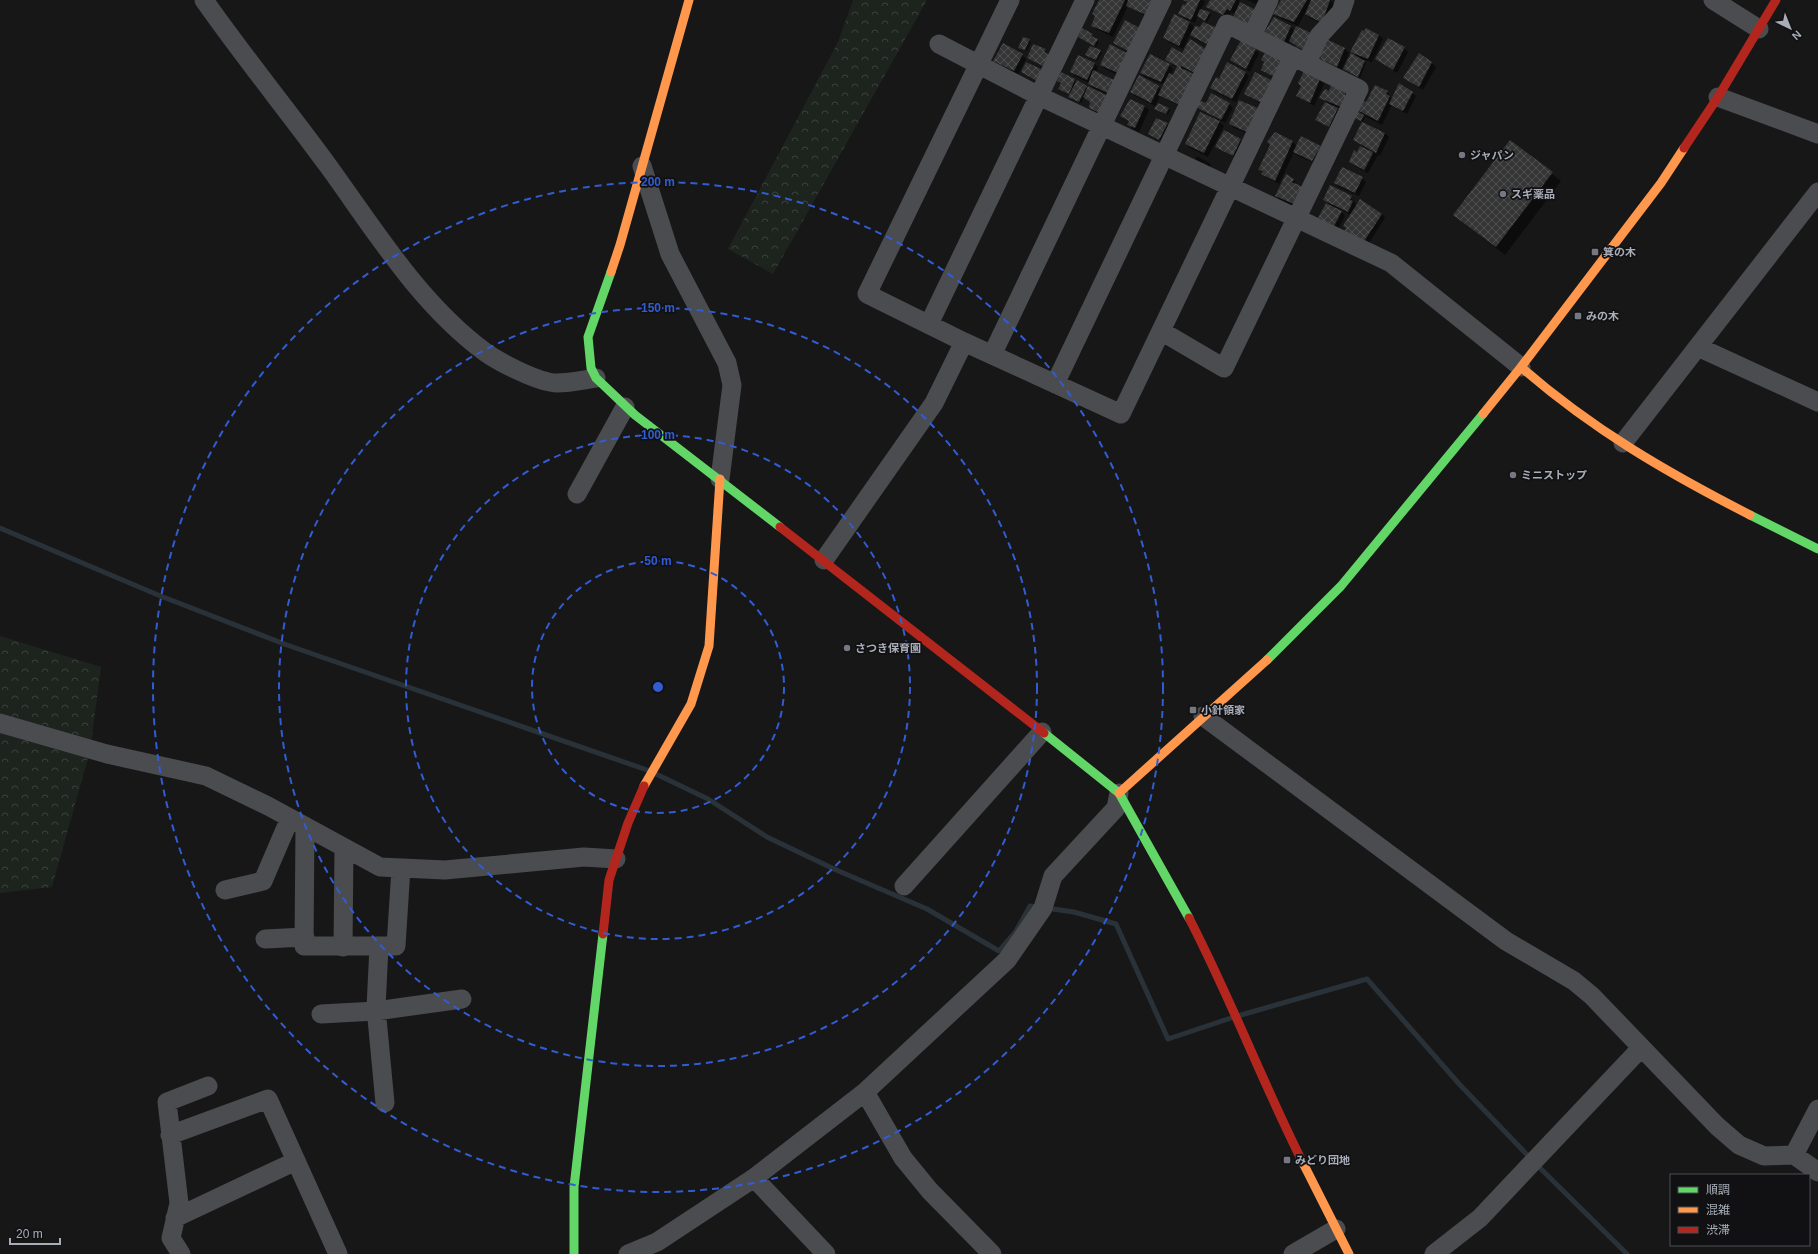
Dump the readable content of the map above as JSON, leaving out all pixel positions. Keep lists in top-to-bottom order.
{
  "places": {
    "other": [
      "ジャパン",
      "スギ薬品",
      "ミニストップ",
      "さつき保育園"
    ],
    "transit": [
      "箕の木",
      "みの木",
      "小針領家",
      "みどり団地"
    ]
  },
  "legend": ["順調", "混雑", "渋滞"],
  "scale_bar": "20 m",
  "north": "bottom right",
  "rings": [
    "200 m",
    "150 m",
    "100 m",
    "50 m"
  ]
}
